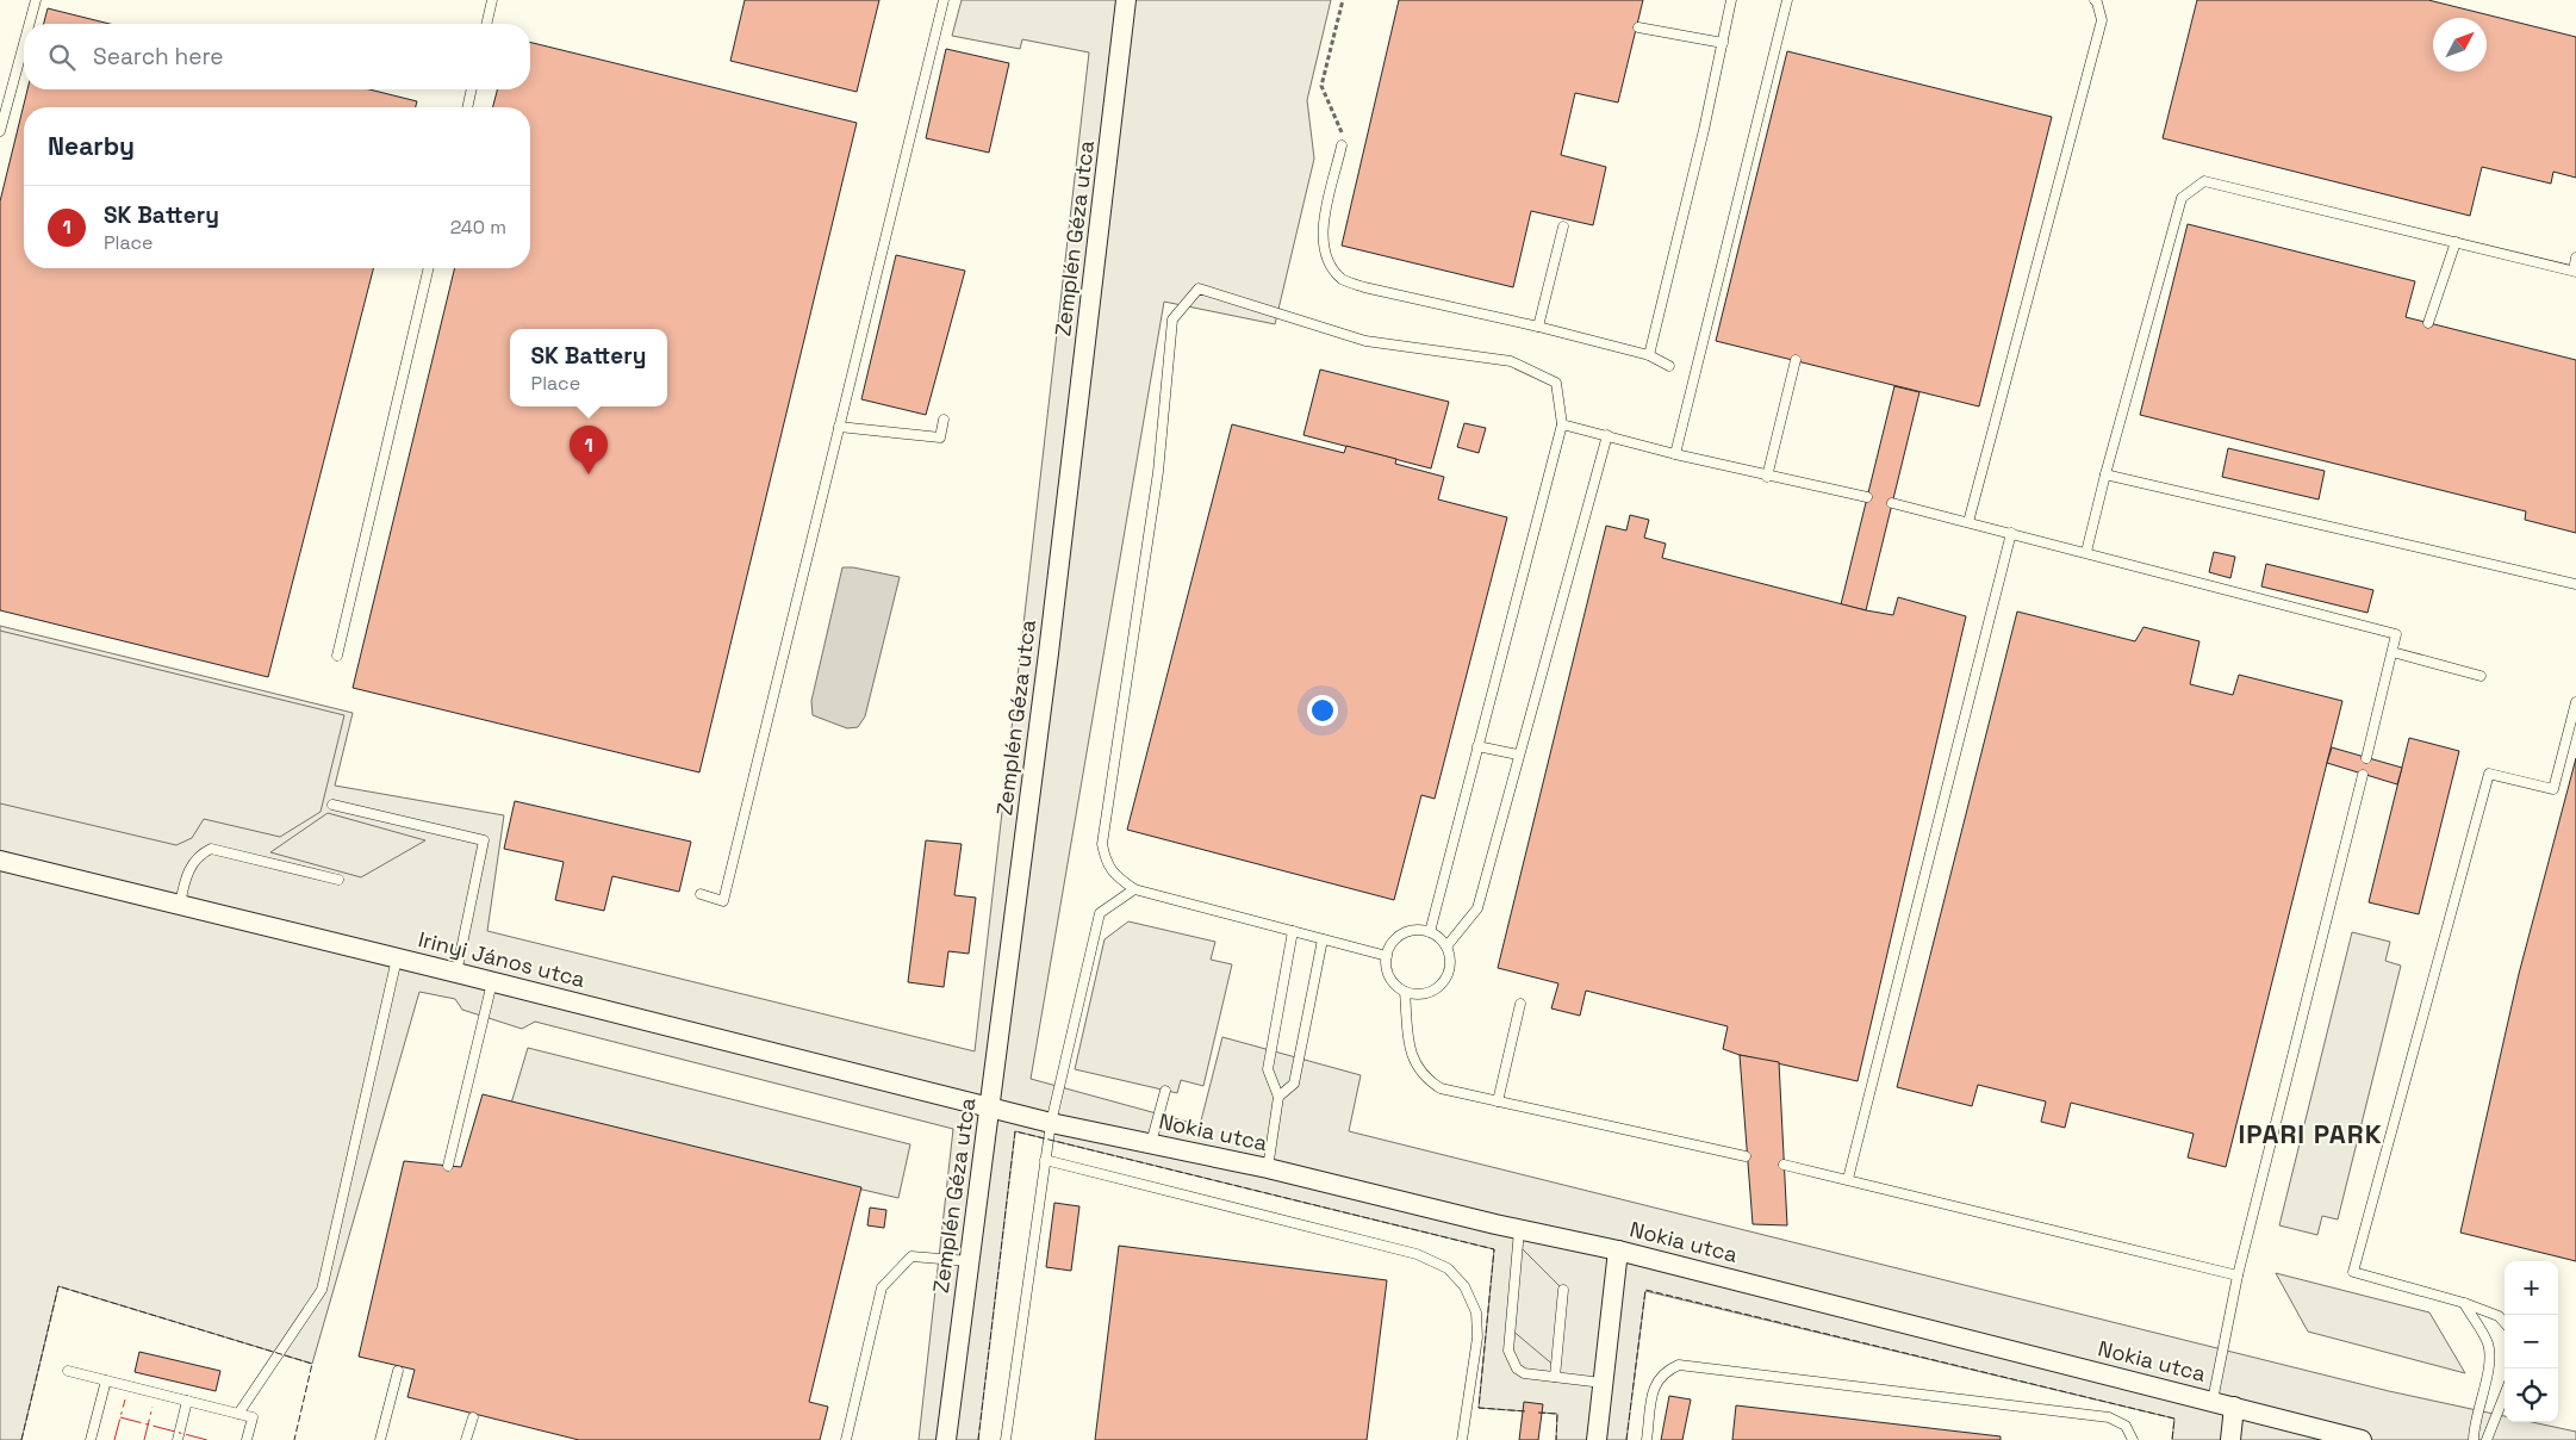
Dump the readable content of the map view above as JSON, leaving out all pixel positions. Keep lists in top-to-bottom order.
{
  "streets": {
    "street": ["Zemplén Géza utca", "Irinyi János utca", "Nokia utca"]
  },
  "crossings": [
    ["Zemplén Géza utca", "Irinyi János utca"],
    ["Zemplén Géza utca", "Nokia utca"],
    ["Irinyi János utca", "Nokia utca"]
  ],
  "districts": ["IPARI PARK"],
  "north": "top right",
  "page": {
    "search": "Search here",
    "heading": "Nearby",
    "list": [
      {
        "mark": "1",
        "name": "SK Battery",
        "note": "Place",
        "value": "240 m"
      }
    ],
    "popup": ["SK Battery", "Place"],
    "pins": "1",
    "map_buttons": ["+", "−"]
  }
}
